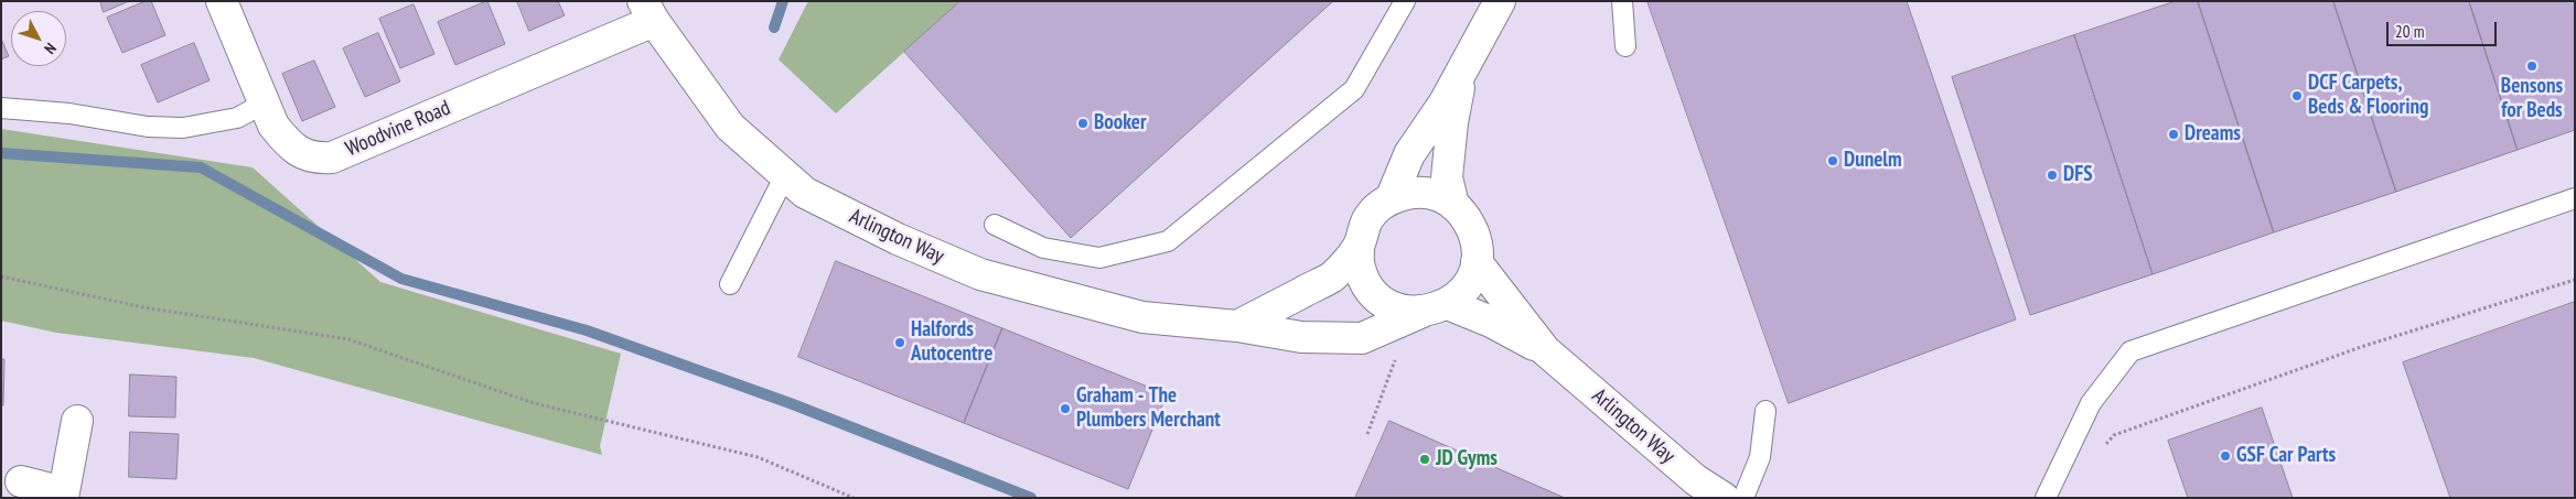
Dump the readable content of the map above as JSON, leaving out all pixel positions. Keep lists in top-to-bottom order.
{
  "streets": {
    "street": ["Woodvine Road", "Arlington Way"]
  },
  "crossings": [
    ["Woodvine Road", "Arlington Way"]
  ],
  "places": [
    "Bensons for Beds",
    "DCF Carpets, Beds & Flooring",
    "Booker",
    "Dreams",
    "Dunelm",
    "DFS",
    "Halfords Autocentre",
    "Graham - The Plumbers Merchant",
    "GSF Car Parts",
    "JD Gyms"
  ],
  "scale_bar": "20 m",
  "north": "bottom right"
}
